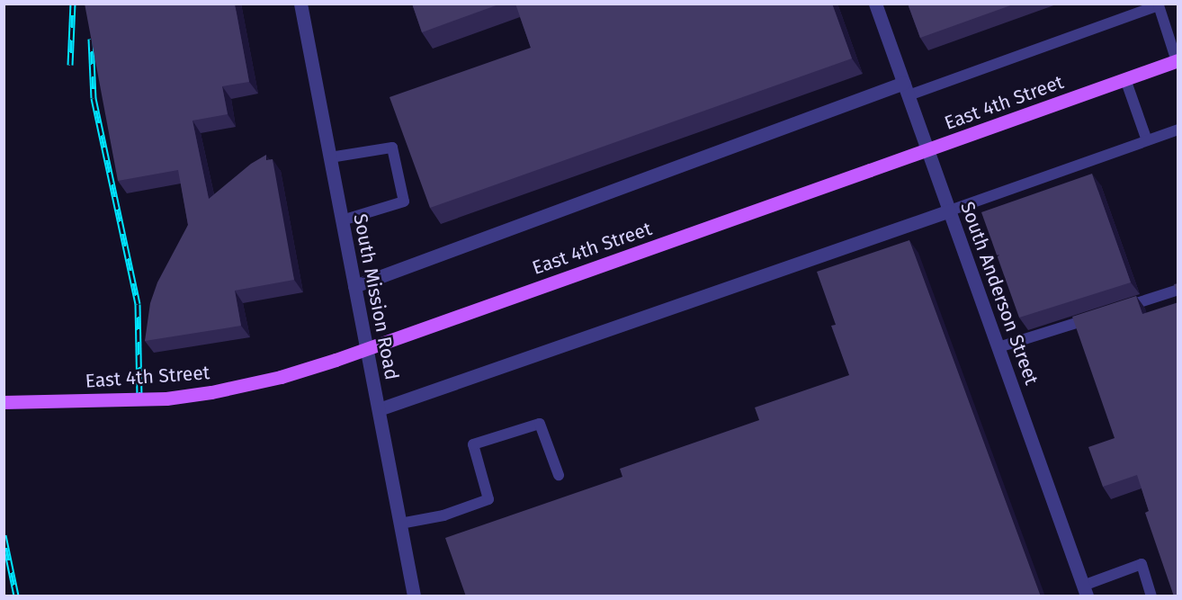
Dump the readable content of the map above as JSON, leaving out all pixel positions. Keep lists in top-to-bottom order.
{
  "streets": {
    "main road": ["East 4th Street"],
    "street": ["South Anderson Street", "South Mission Road"]
  },
  "crossings": [
    ["East 4th Street", "South Anderson Street"]
  ]
}
